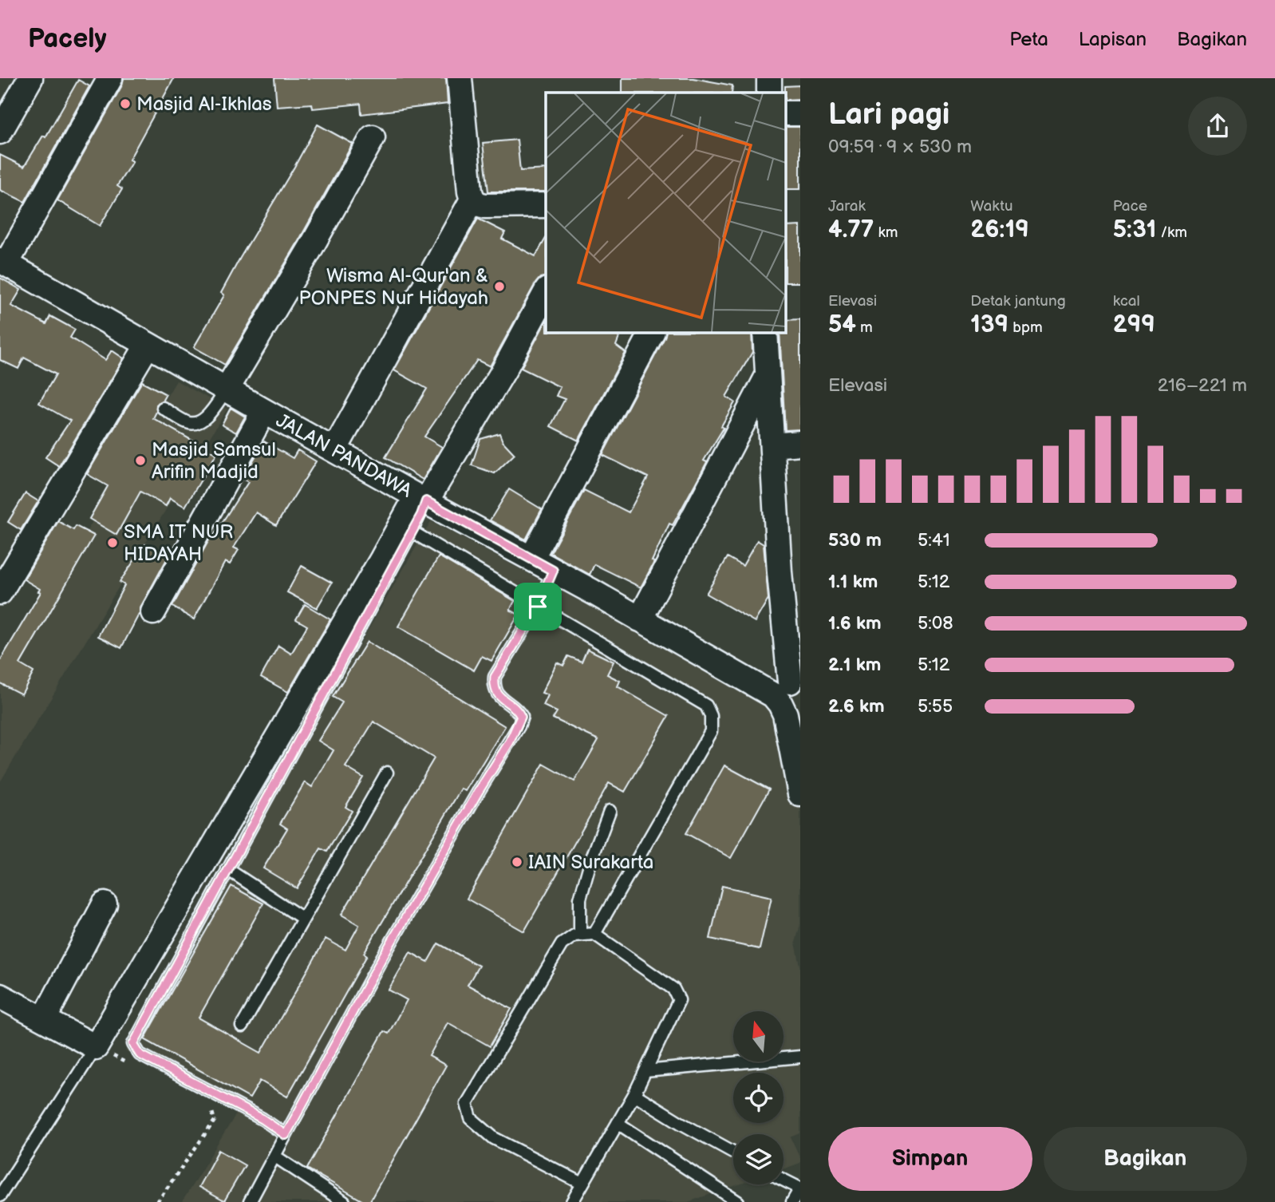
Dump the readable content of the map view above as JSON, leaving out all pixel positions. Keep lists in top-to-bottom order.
{
  "streets": {
    "street": ["JALAN PANDAWA"]
  },
  "places": [
    "Masjid Al-Ikhlas",
    "Wisma Al-Qur'an & PONPES Nur Hidayah",
    "Masjid Samsul Arifin Madjid",
    "SMA IT NUR HIDAYAH",
    "IAIN Surakarta"
  ],
  "north": "top",
  "page": {
    "header": "Pacely",
    "nav": ["Peta", "Lapisan", "Bagikan"],
    "heading": ["Lari pagi", "09:59 · 9 × 530 m"],
    "stats": [
      ["Jarak", "4.77 km"],
      ["Waktu", "26:19"],
      ["Pace", "5:31 /km"],
      ["Elevasi", "54 m"],
      ["Detak jantung", "139 bpm"],
      ["kcal", "299"]
    ],
    "chart": ["Elevasi", "216–221 m"],
    "list": [
      {
        "name": "530 m",
        "note": "5:41"
      },
      {
        "name": "1.1 km",
        "note": "5:12"
      },
      {
        "name": "1.6 km",
        "note": "5:08"
      },
      {
        "name": "2.1 km",
        "note": "5:12"
      },
      {
        "name": "2.6 km",
        "note": "5:55"
      }
    ],
    "buttons": ["Simpan", "Bagikan"]
  }
}
